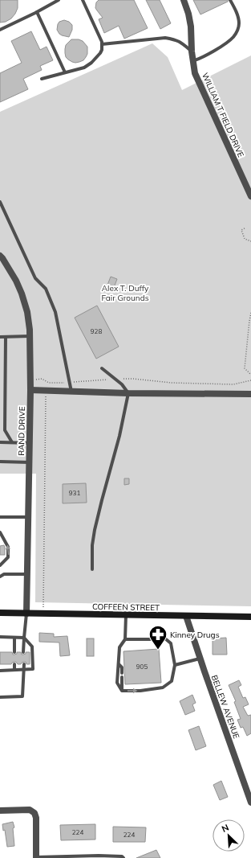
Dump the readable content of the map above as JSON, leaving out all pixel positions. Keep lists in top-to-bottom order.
{
  "streets": {
    "main road": ["COFFEEN STREET"],
    "street": ["WILLIAM T FIELD DRIVE", "RAND DRIVE", "BELLEW AVENUE"]
  },
  "crossings": [
    ["RAND DRIVE", "COFFEEN STREET"],
    ["COFFEEN STREET", "BELLEW AVENUE"]
  ],
  "parks": ["Alex T. Duffy Fair Grounds"],
  "places": {
    "pharmacy": ["Kinney Drugs"]
  },
  "house_numbers": [
    "928",
    "931",
    "905",
    "224",
    "224"
  ],
  "north": "top left"
}
